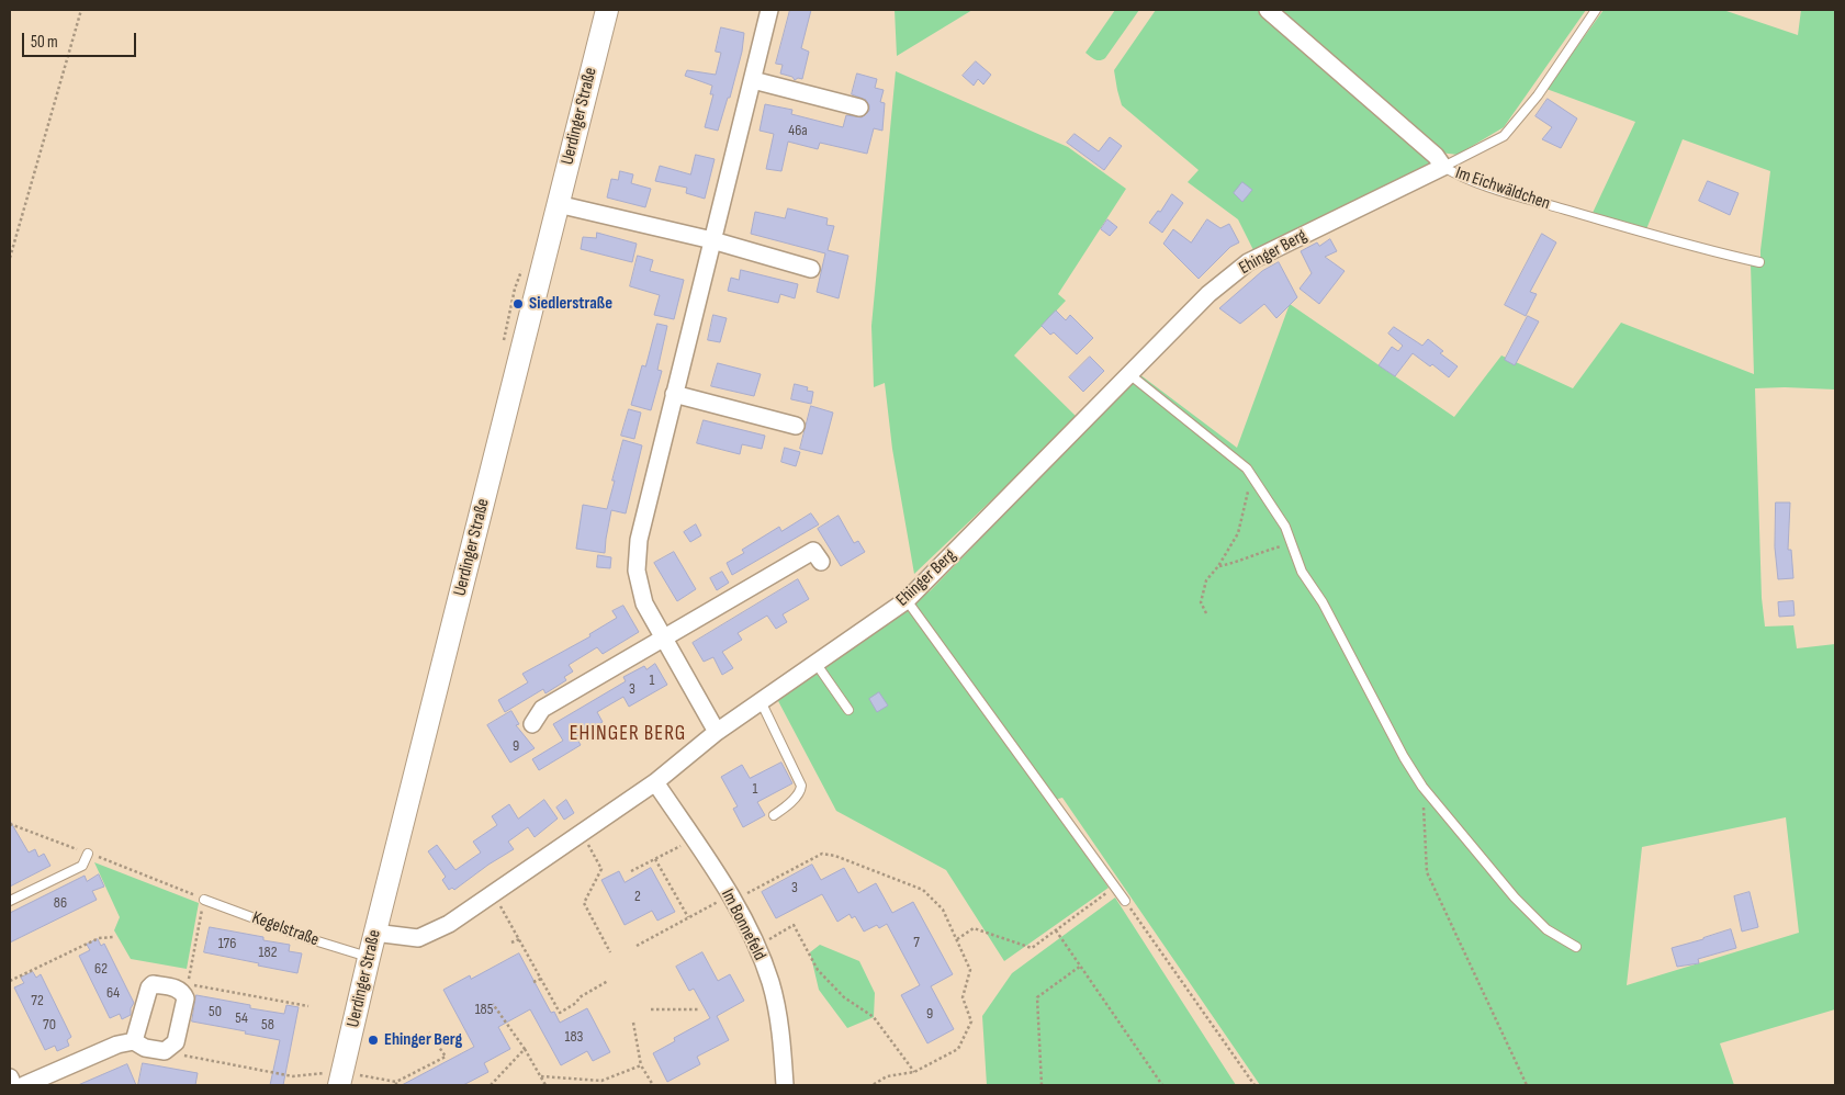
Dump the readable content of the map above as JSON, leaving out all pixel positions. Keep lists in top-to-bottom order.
{
  "streets": {
    "main road": ["Uerdinger Straße"],
    "street": ["Im Eichwäldchen", "Ehinger Berg", "Im Bonnefeld"],
    "lane": ["Kegelstraße"]
  },
  "crossings": [
    ["Uerdinger Straße", "Ehinger Berg"],
    ["Uerdinger Straße", "Kegelstraße"],
    ["Im Eichwäldchen", "Ehinger Berg"],
    ["Ehinger Berg", "Im Bonnefeld"]
  ],
  "districts": ["EHINGER BERG"],
  "places": ["Siedlerstraße", "Ehinger Berg"],
  "house_numbers": [
    "46a",
    "1",
    "3",
    "9",
    "1",
    "3",
    "2",
    "86",
    "7",
    "176",
    "182",
    "62",
    "64",
    "72",
    "185",
    "50",
    "9",
    "54",
    "70",
    "58",
    "183"
  ],
  "scale_bar": "50 m"
}
